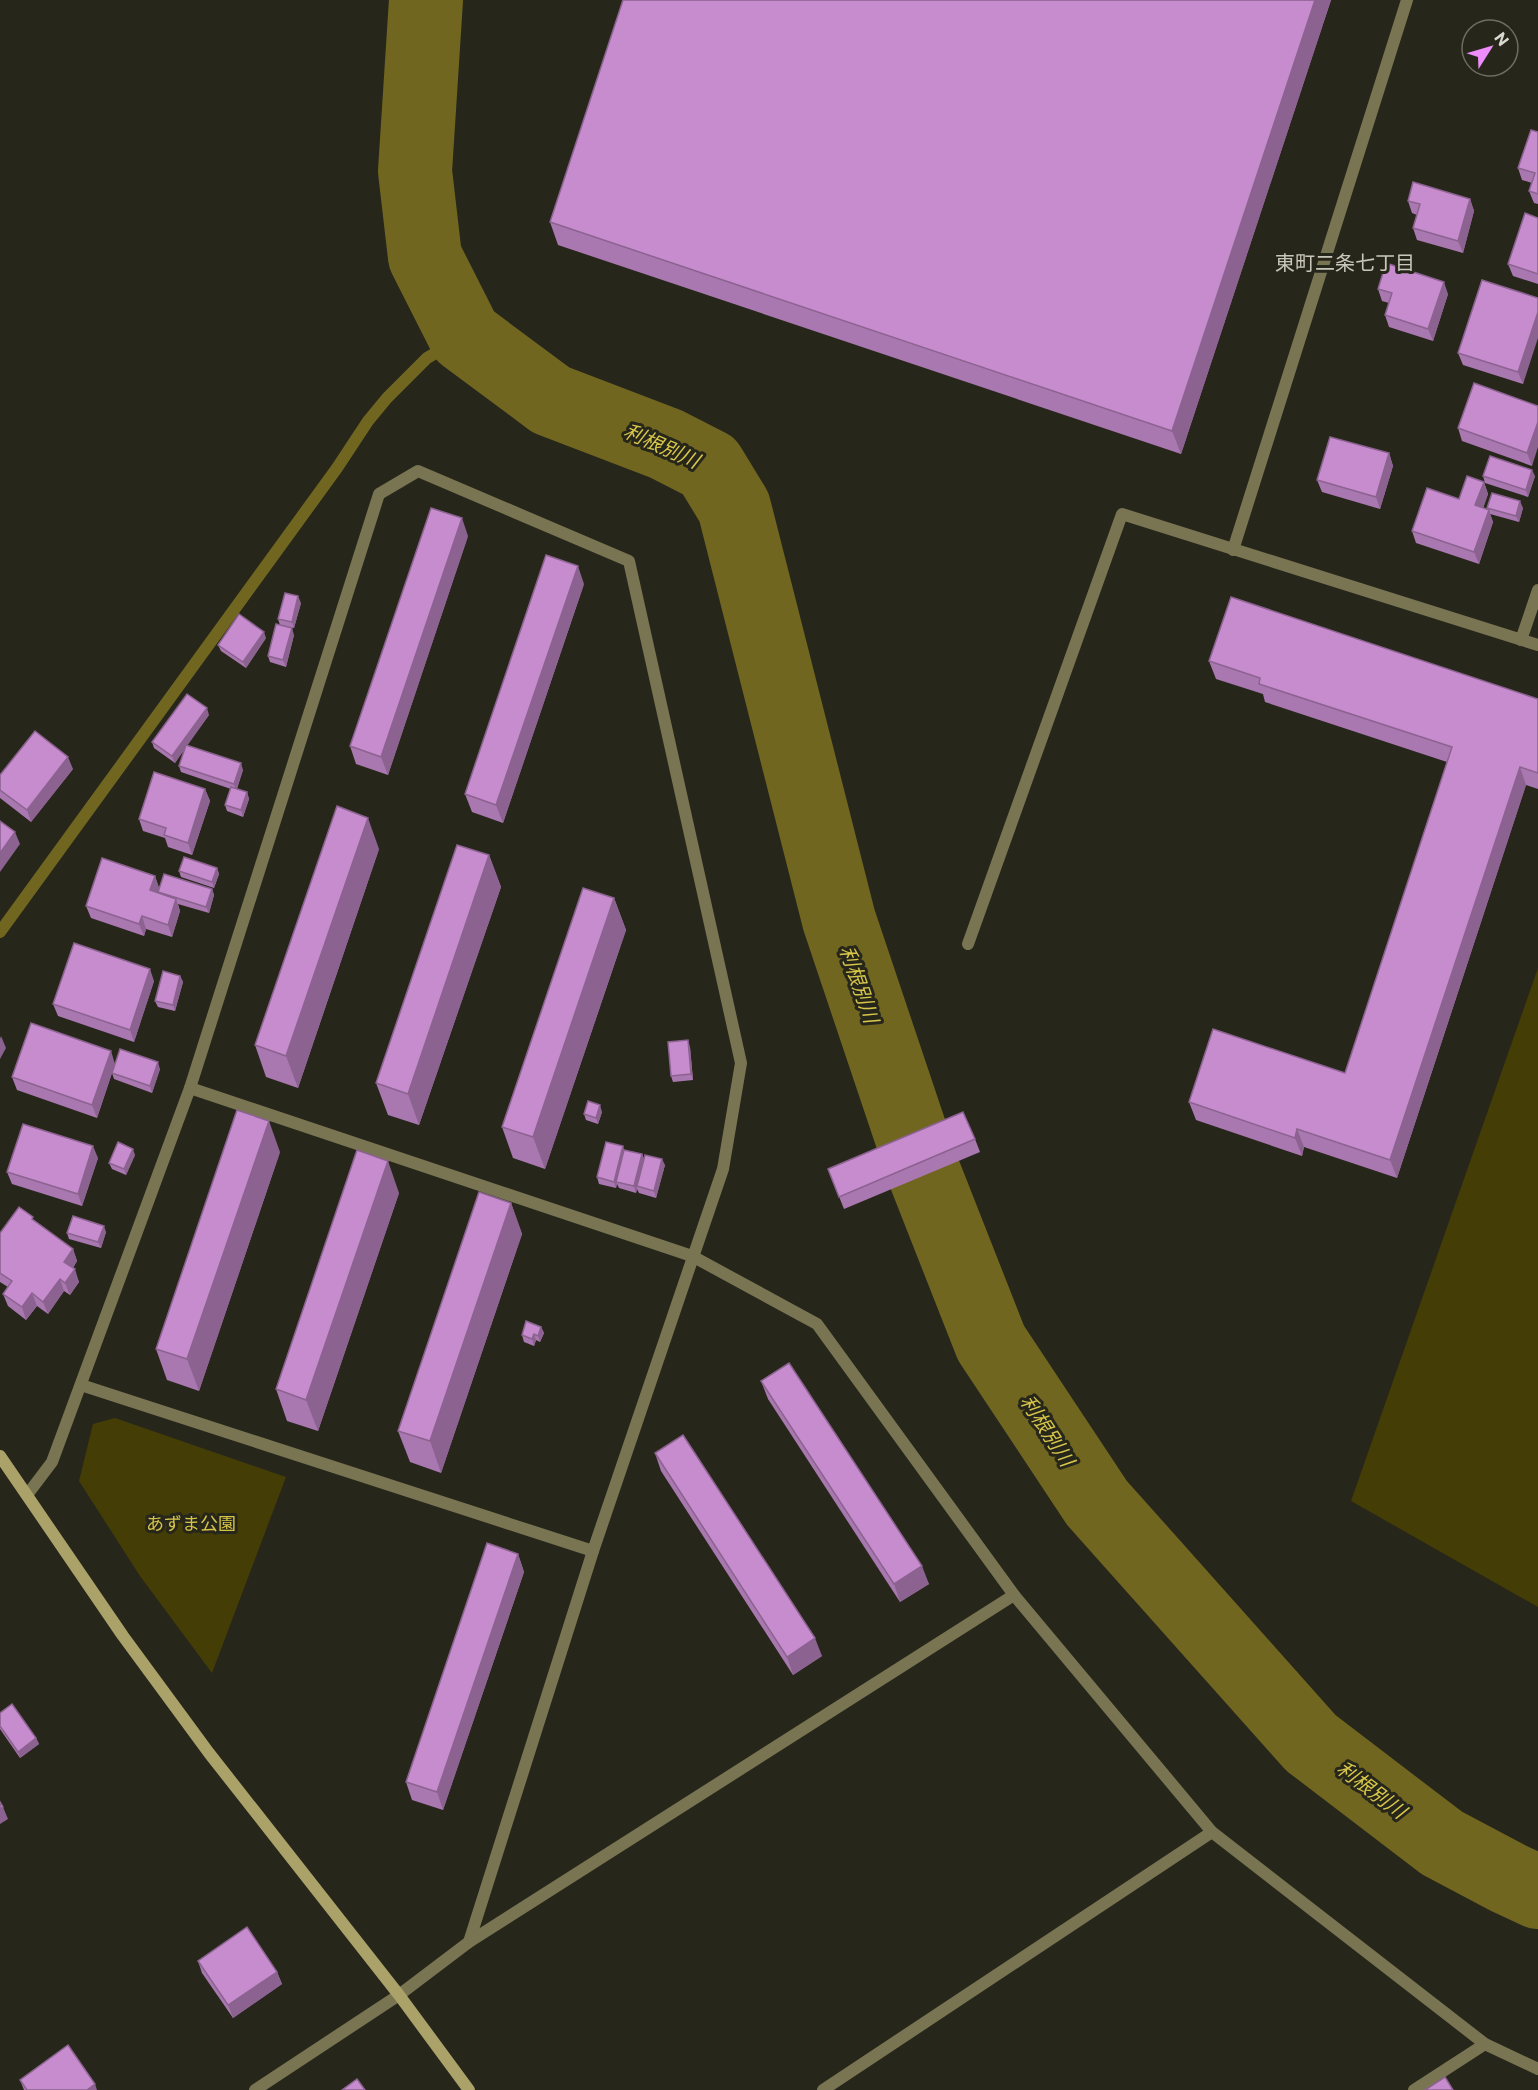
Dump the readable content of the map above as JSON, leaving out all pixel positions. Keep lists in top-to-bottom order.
{
  "districts": ["東町二条七丁目"],
  "water": ["利根別川"],
  "parks": ["あずま公園"],
  "north": "top right"
}
